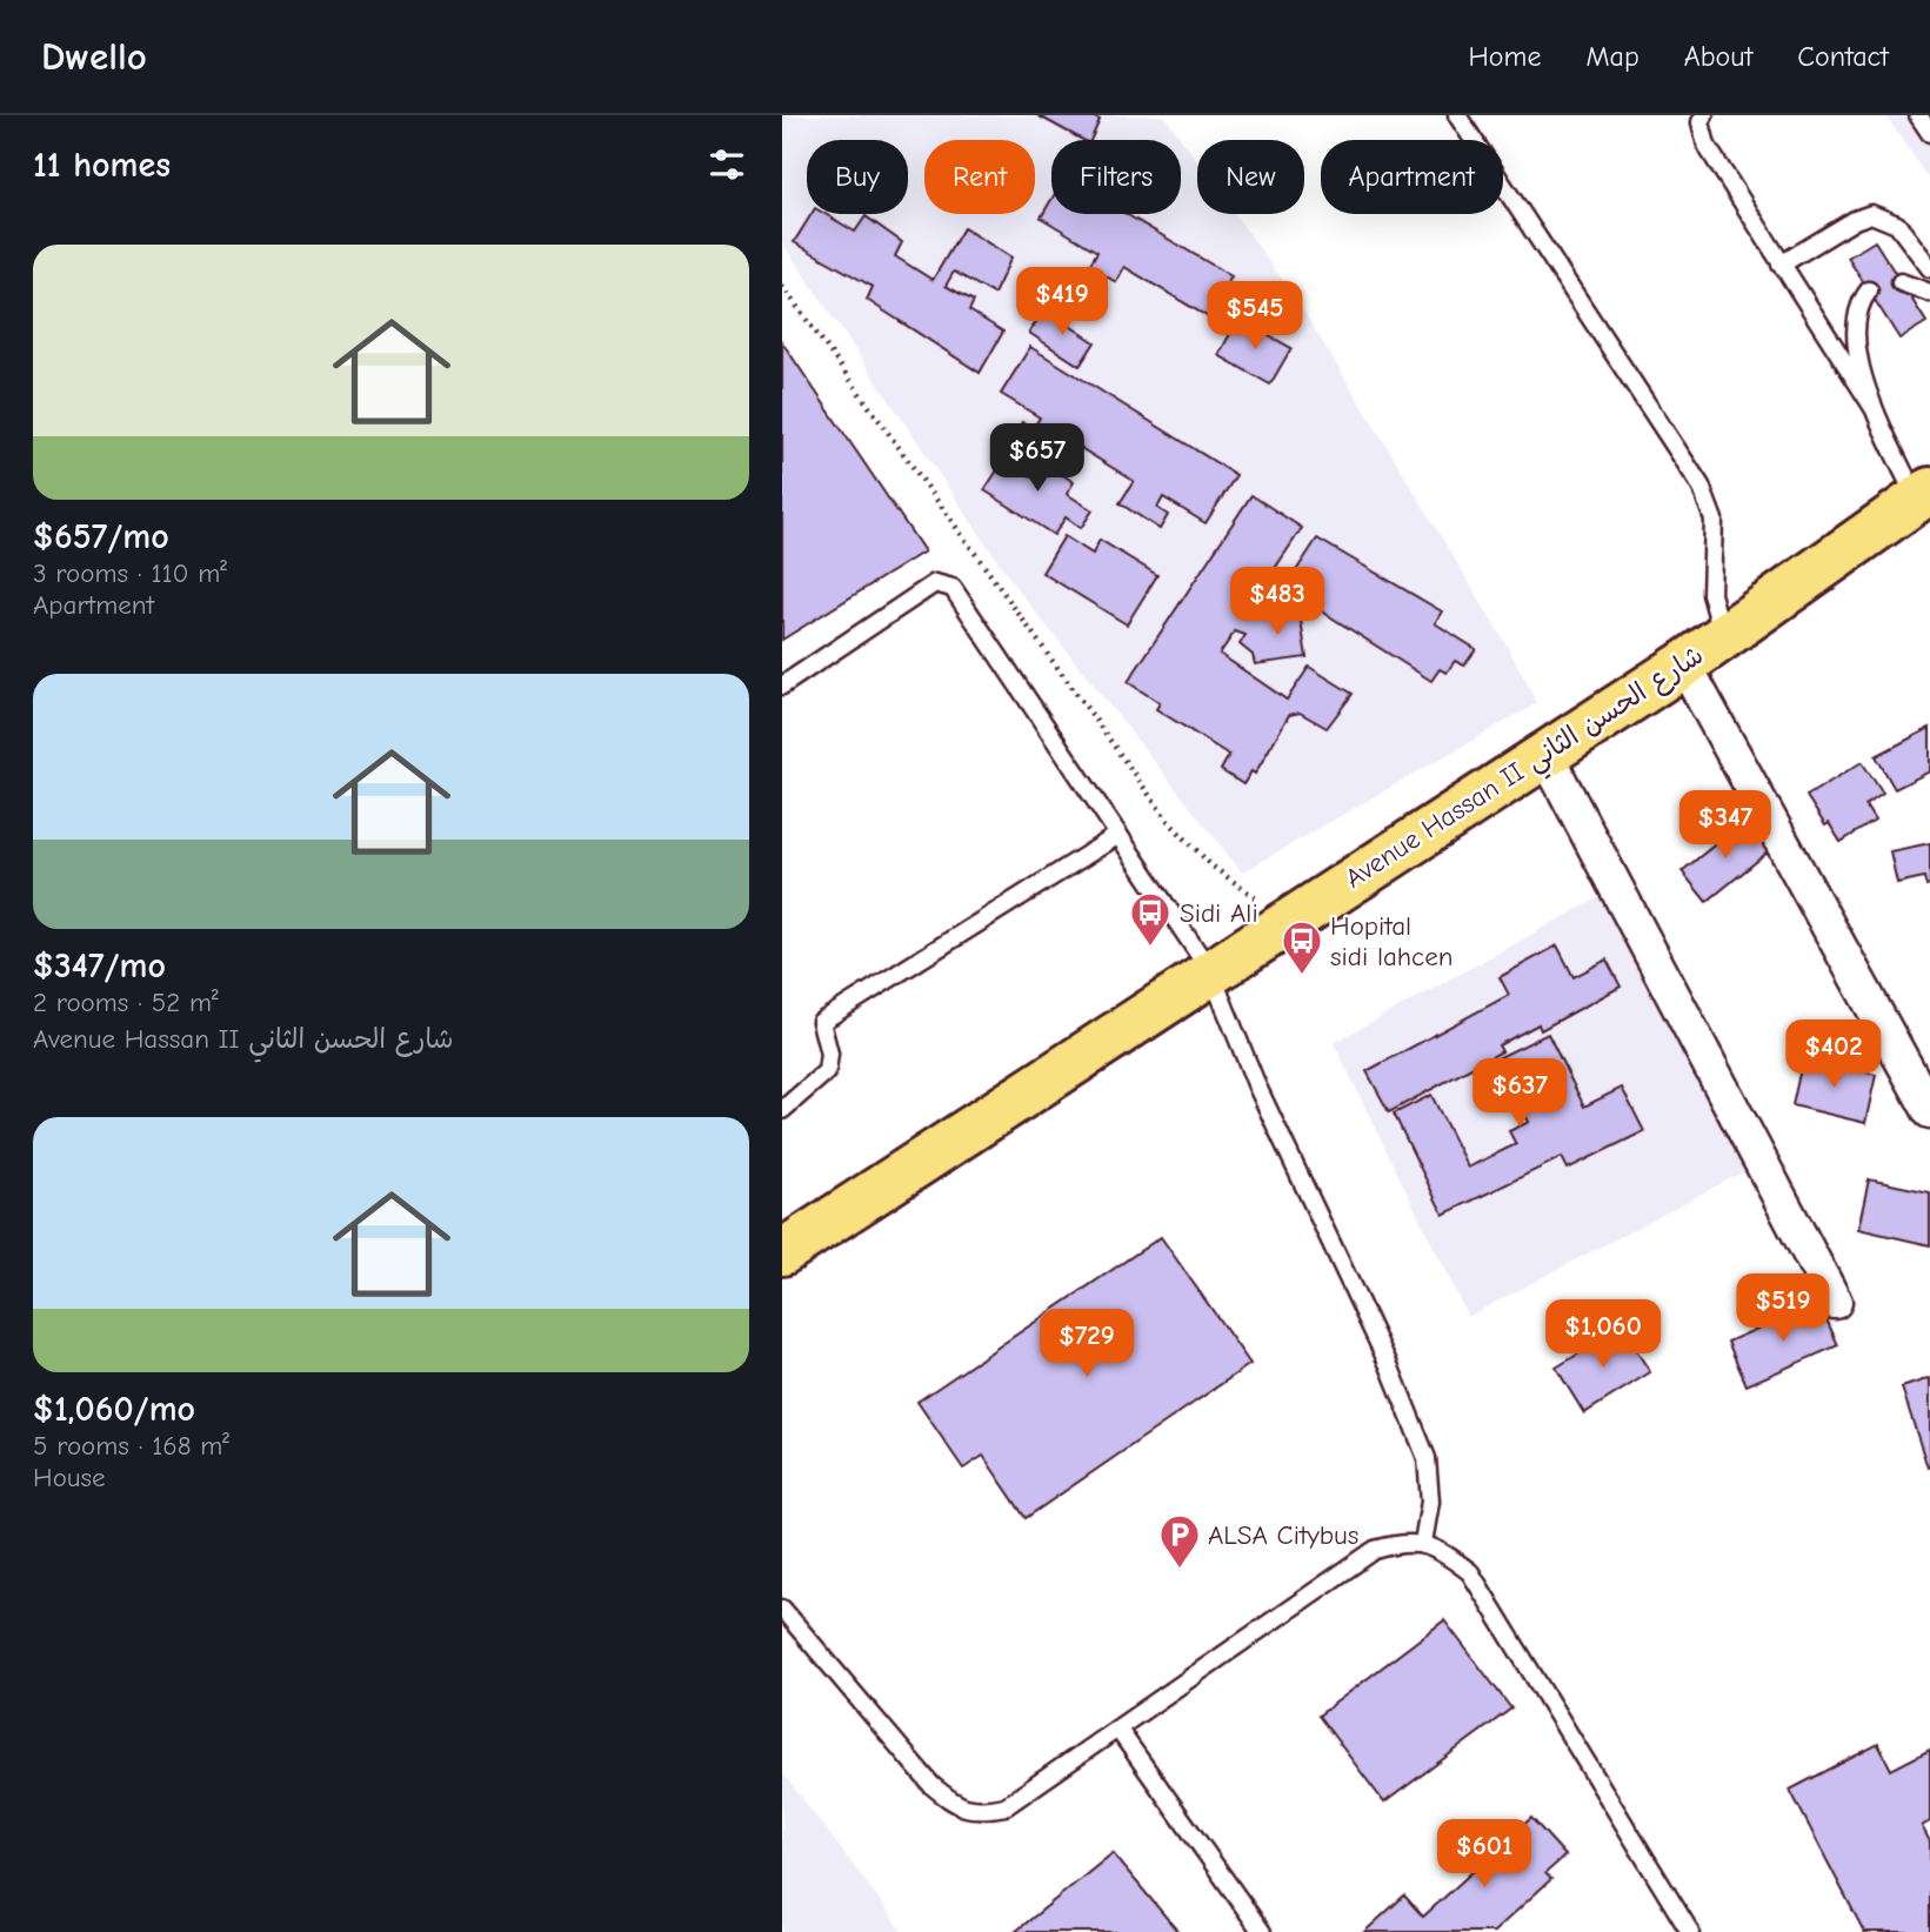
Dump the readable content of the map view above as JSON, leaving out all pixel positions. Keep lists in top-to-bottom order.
{
  "streets": {
    "main road": ["Avenue Hassan II شارع الحسن الثاني"]
  },
  "places": {
    "bus stop": ["Sidi Ali", "Hopital sidi lahcen"],
    "parking": ["ALSA Citybus"]
  },
  "page": {
    "header": "Dwello",
    "nav": [
      "Home",
      "Map",
      "About",
      "Contact"
    ],
    "heading": "11 homes",
    "chip": [
      "Buy",
      "Rent",
      "Filters",
      "New",
      "Apartment"
    ],
    "list": [
      {
        "name": "$657/mo",
        "note": "3 rooms · 110 m² · Apartment"
      },
      {
        "name": "$347/mo",
        "note": "2 rooms · 52 m² · Avenue Hassan II شارع الحسن الثاني"
      },
      {
        "name": "$1,060/mo",
        "note": "5 rooms · 168 m² · House"
      }
    ],
    "price": [
      "$419",
      "$545",
      "$657",
      "$483",
      "$347",
      "$402",
      "$637",
      "$519",
      "$1,060",
      "$729",
      "$601"
    ]
  }
}
